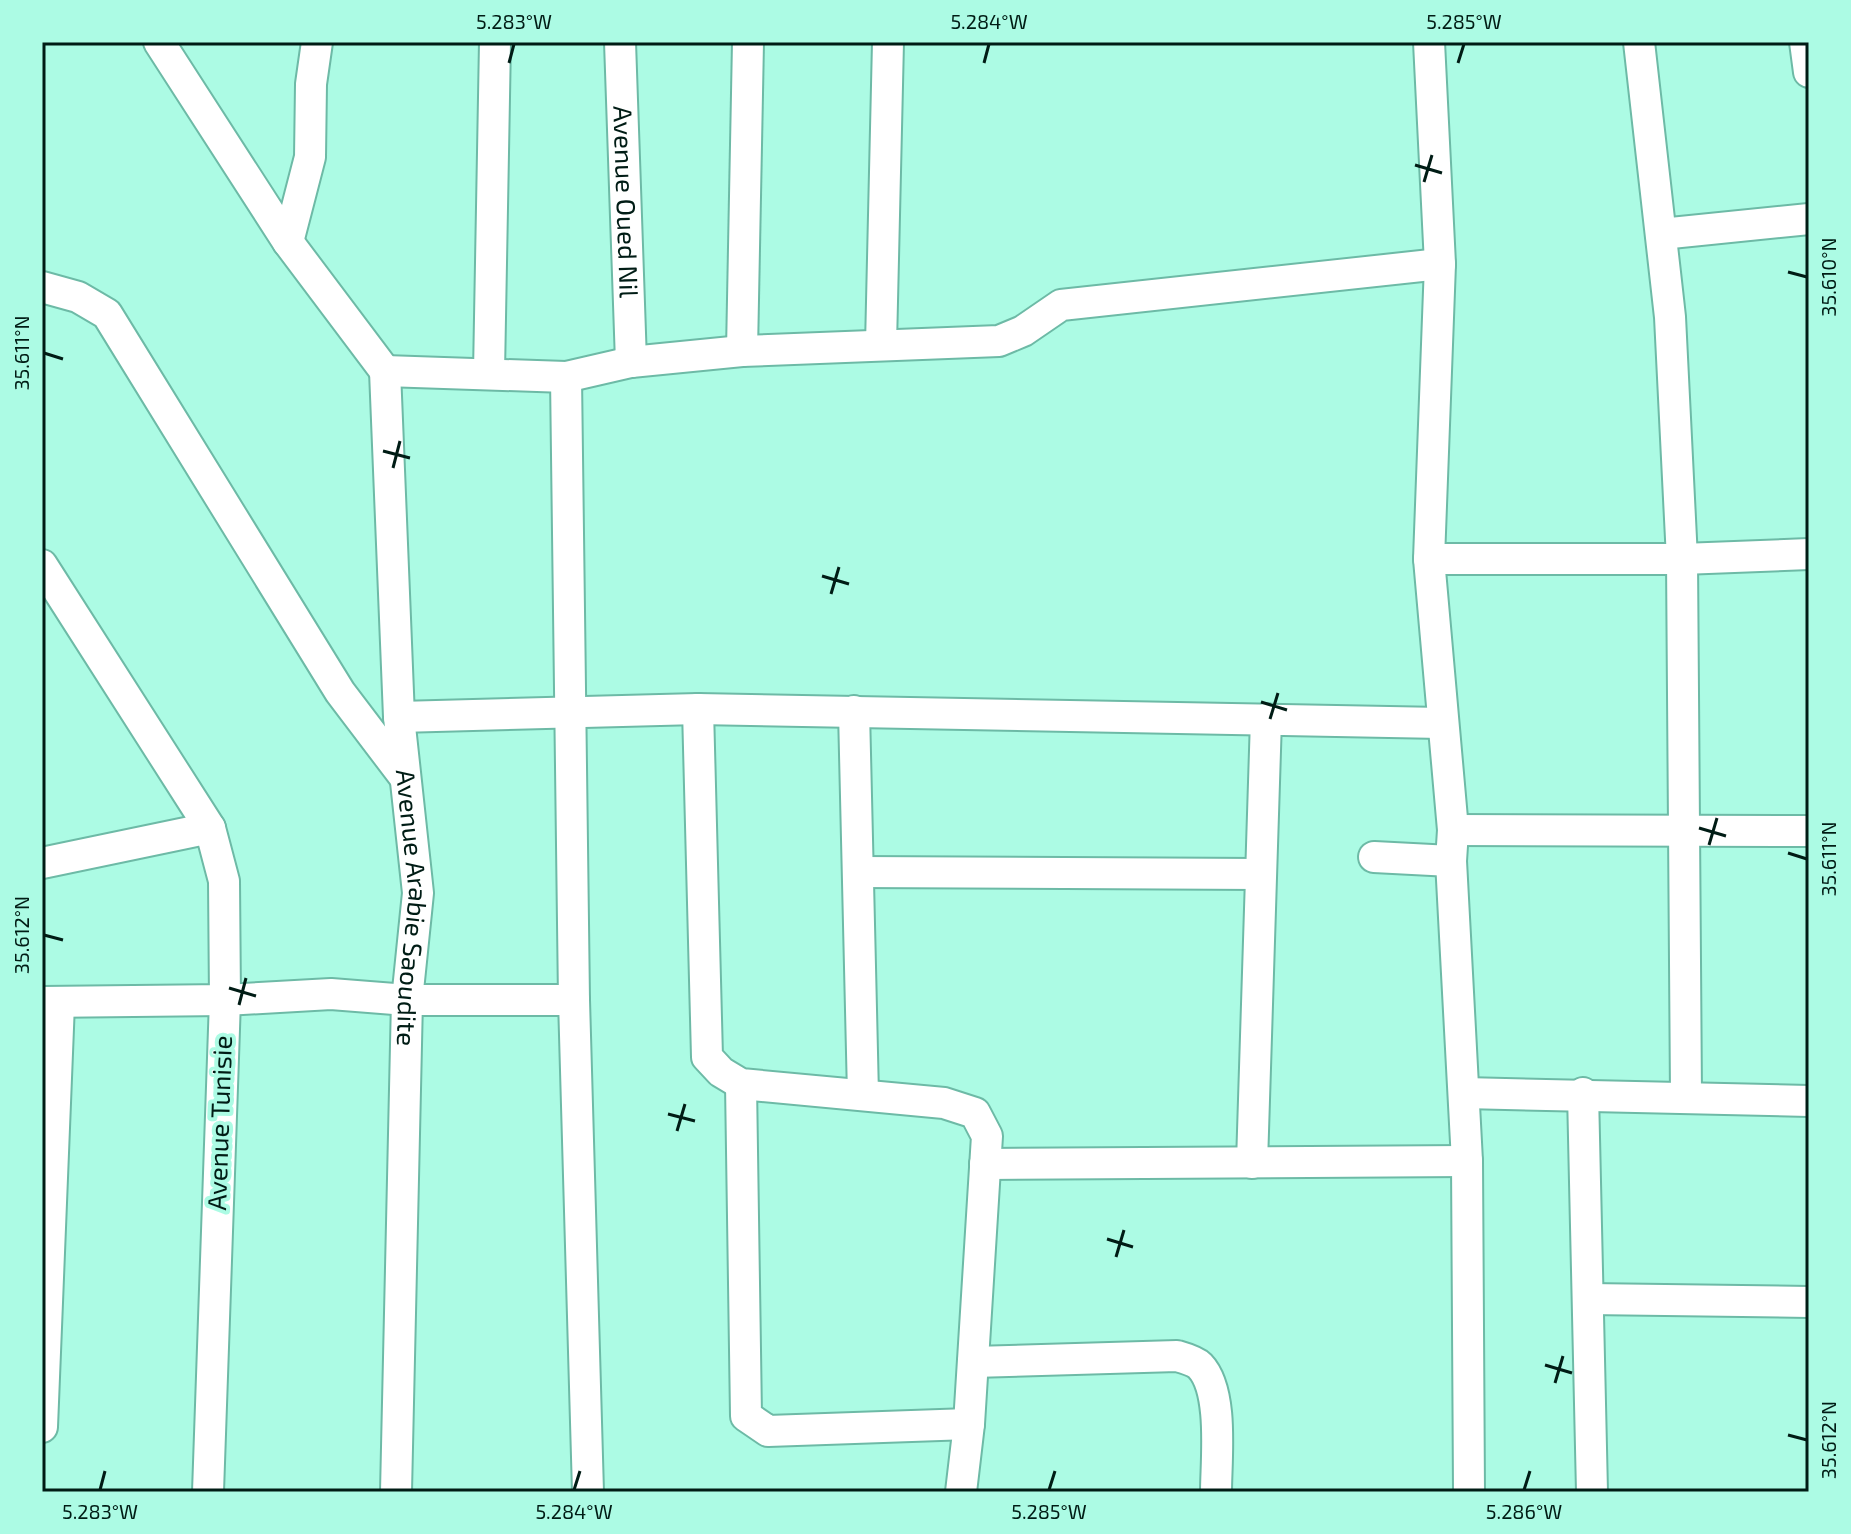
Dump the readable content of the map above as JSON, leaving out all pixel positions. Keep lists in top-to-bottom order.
{
  "streets": {
    "street": ["Avenue Oued Nil", "Avenue Arabie Saoudite", "Avenue Tunisie"]
  },
  "coordinates": [
    "5.283°W",
    "5.284°W",
    "5.285°W",
    "35.610°N",
    "35.611°N",
    "35.612°N",
    "5.286°W"
  ]
}
